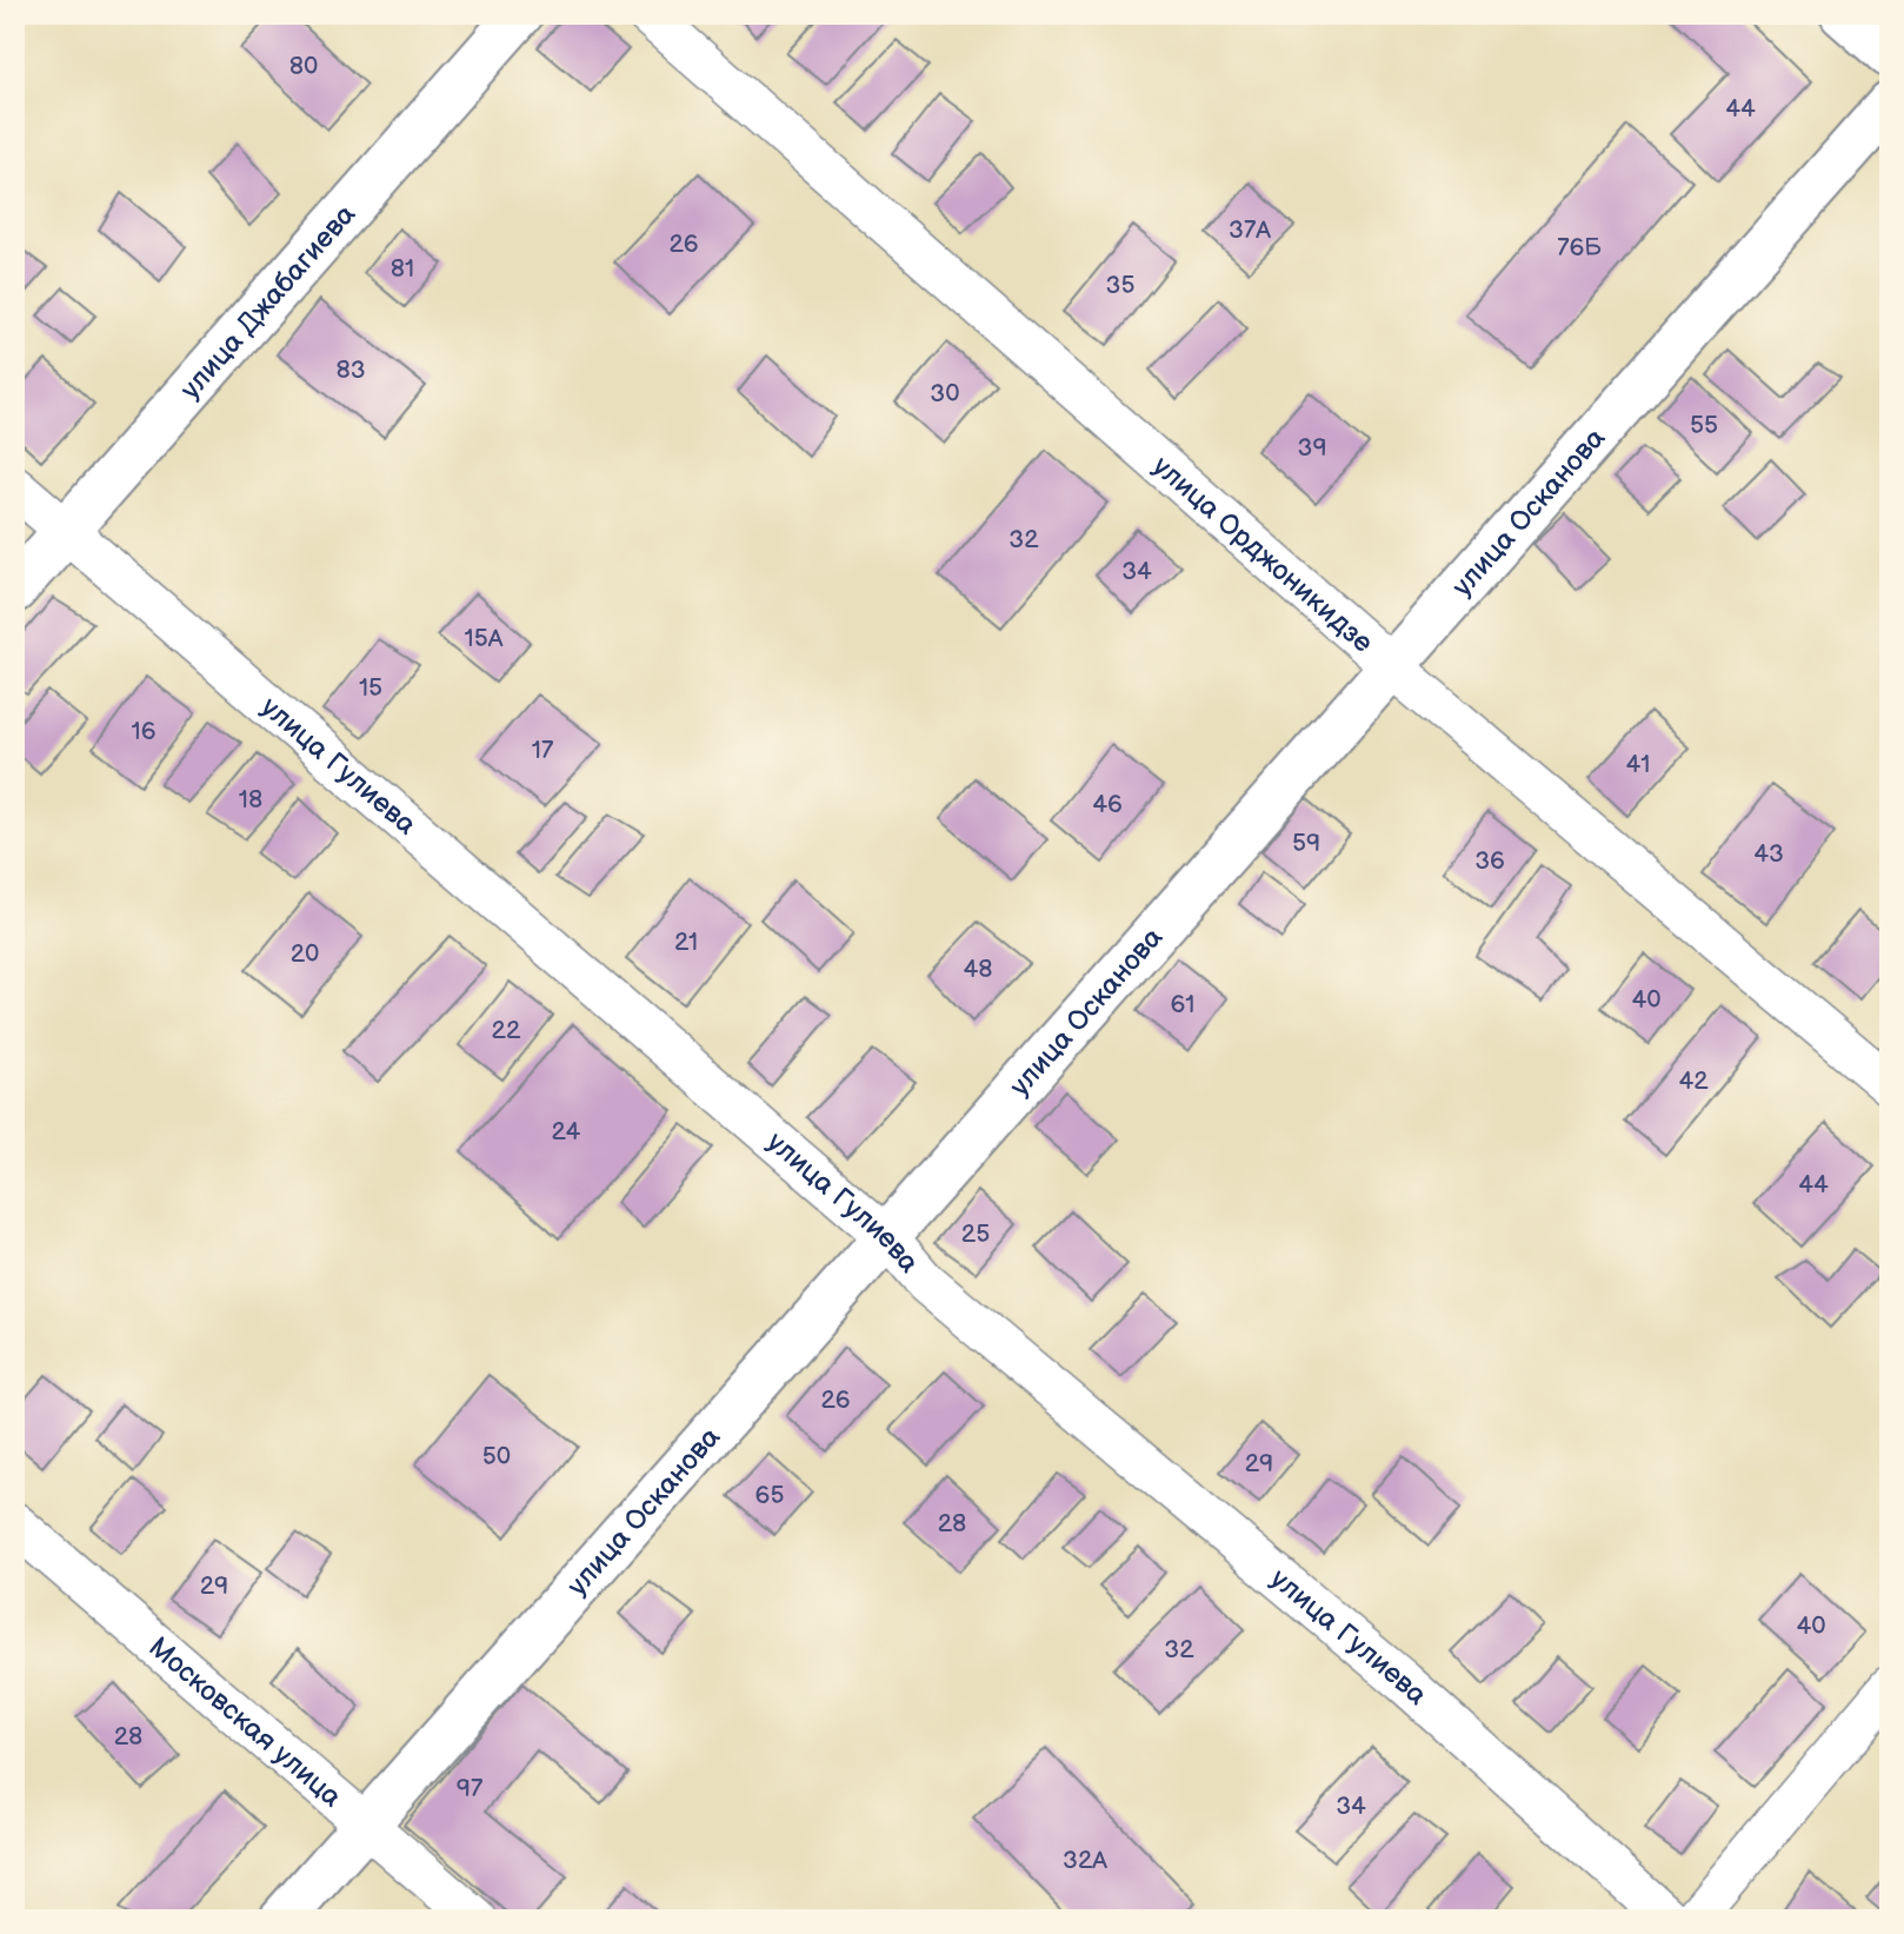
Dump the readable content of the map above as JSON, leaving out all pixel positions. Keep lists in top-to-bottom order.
{
  "streets": {
    "main road": ["улица Джабагиева", "улица Осканова"],
    "street": ["улица Орджоникидзе", "улица Гулиева", "Московская улица"]
  },
  "crossings": [
    ["улица Джабагиева", "улица Гулиева"],
    ["улица Осканова", "улица Орджоникидзе"],
    ["улица Осканова", "улица Гулиева"],
    ["улица Осканова", "Московская улица"]
  ],
  "house_numbers": [
    "80",
    "44",
    "37А",
    "26",
    "76Б",
    "81",
    "35",
    "83",
    "30",
    "55",
    "39",
    "32",
    "34",
    "15А",
    "15",
    "16",
    "17",
    "41",
    "18",
    "46",
    "59",
    "43",
    "36",
    "21",
    "20",
    "48",
    "40",
    "61",
    "22",
    "42",
    "24",
    "44",
    "25",
    "26",
    "50",
    "29",
    "65",
    "28",
    "29",
    "40",
    "32",
    "28",
    "97",
    "34",
    "32А"
  ]
}
